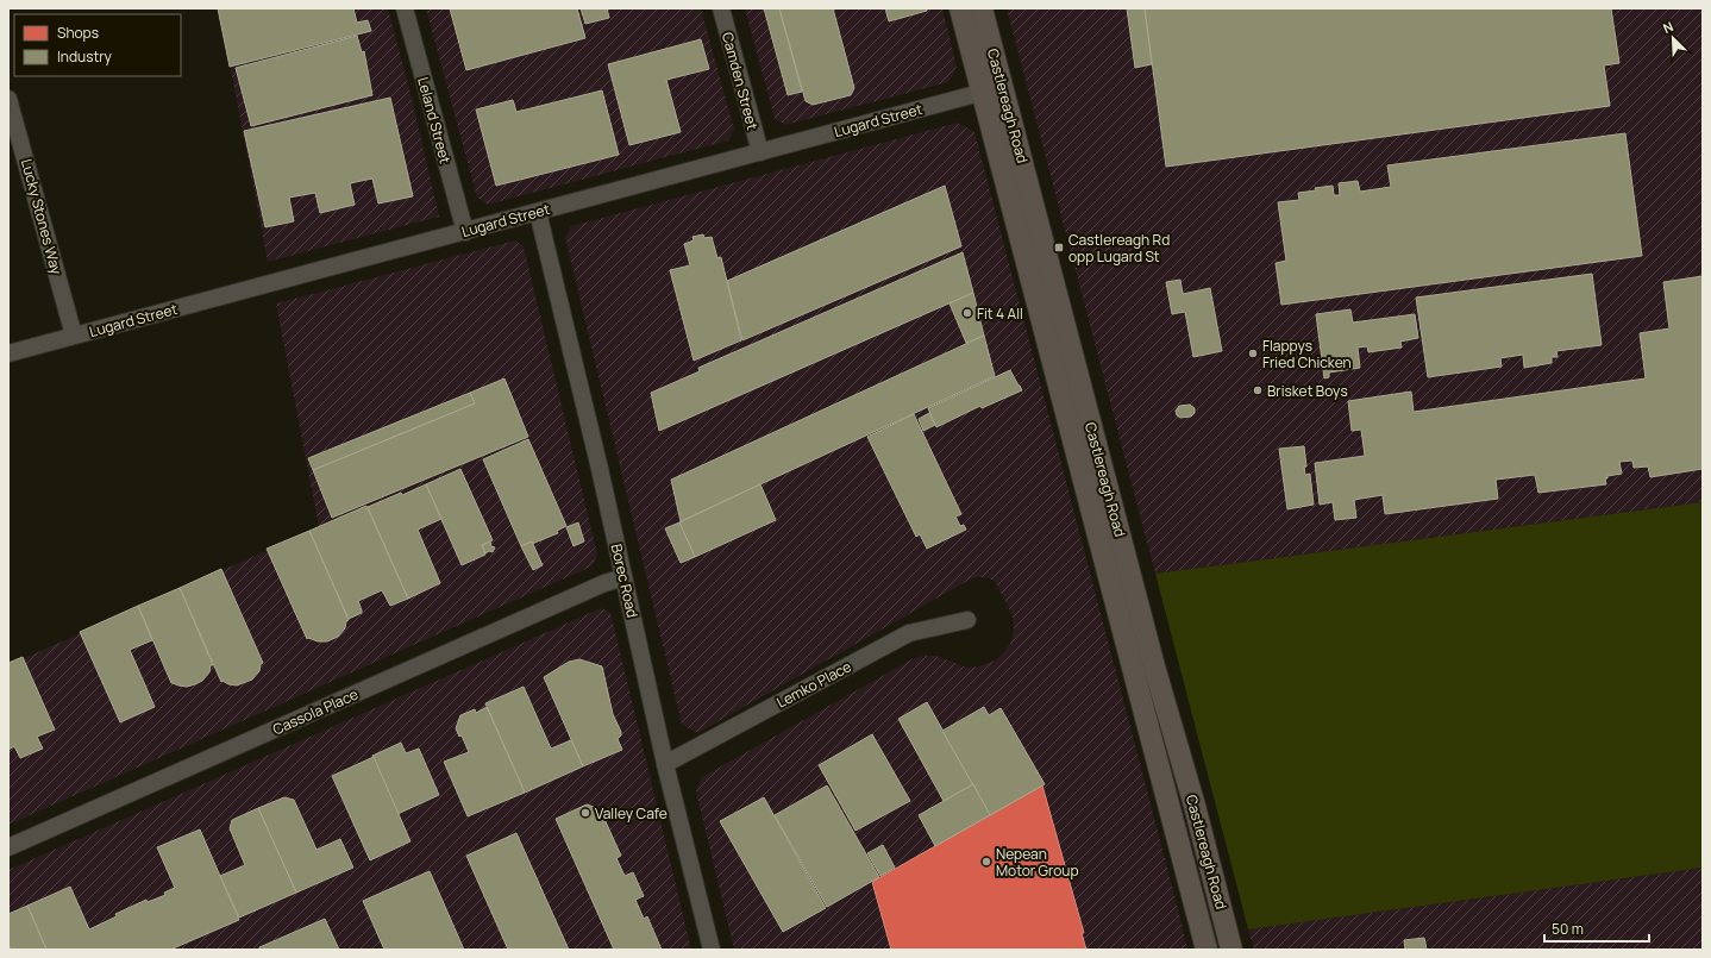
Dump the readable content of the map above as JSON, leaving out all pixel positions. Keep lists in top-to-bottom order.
{
  "streets": {
    "main road": ["Castlereagh Road"],
    "street": [
      "Camden Street",
      "Leland Street",
      "Lugard Street",
      "Lucky Stones Way",
      "Borec Road",
      "Lemko Place",
      "Cassola Place"
    ]
  },
  "crossings": [
    ["Camden Street", "Lugard Street"],
    ["Castlereagh Road", "Lugard Street"],
    ["Leland Street", "Lugard Street"],
    ["Lugard Street", "Lucky Stones Way"],
    ["Lugard Street", "Borec Road"],
    ["Borec Road", "Lemko Place"],
    ["Borec Road", "Cassola Place"]
  ],
  "places": {
    "transit": ["Castlereagh Rd opp Lugard St"],
    "other": [
      "Fit 4 All",
      "Flappys Fried Chicken",
      "Brisket Boys",
      "Valley Cafe",
      "Nepean Motor Group"
    ]
  },
  "legend": ["Shops", "Industry"],
  "scale_bar": "50 m",
  "north": "top left"
}
